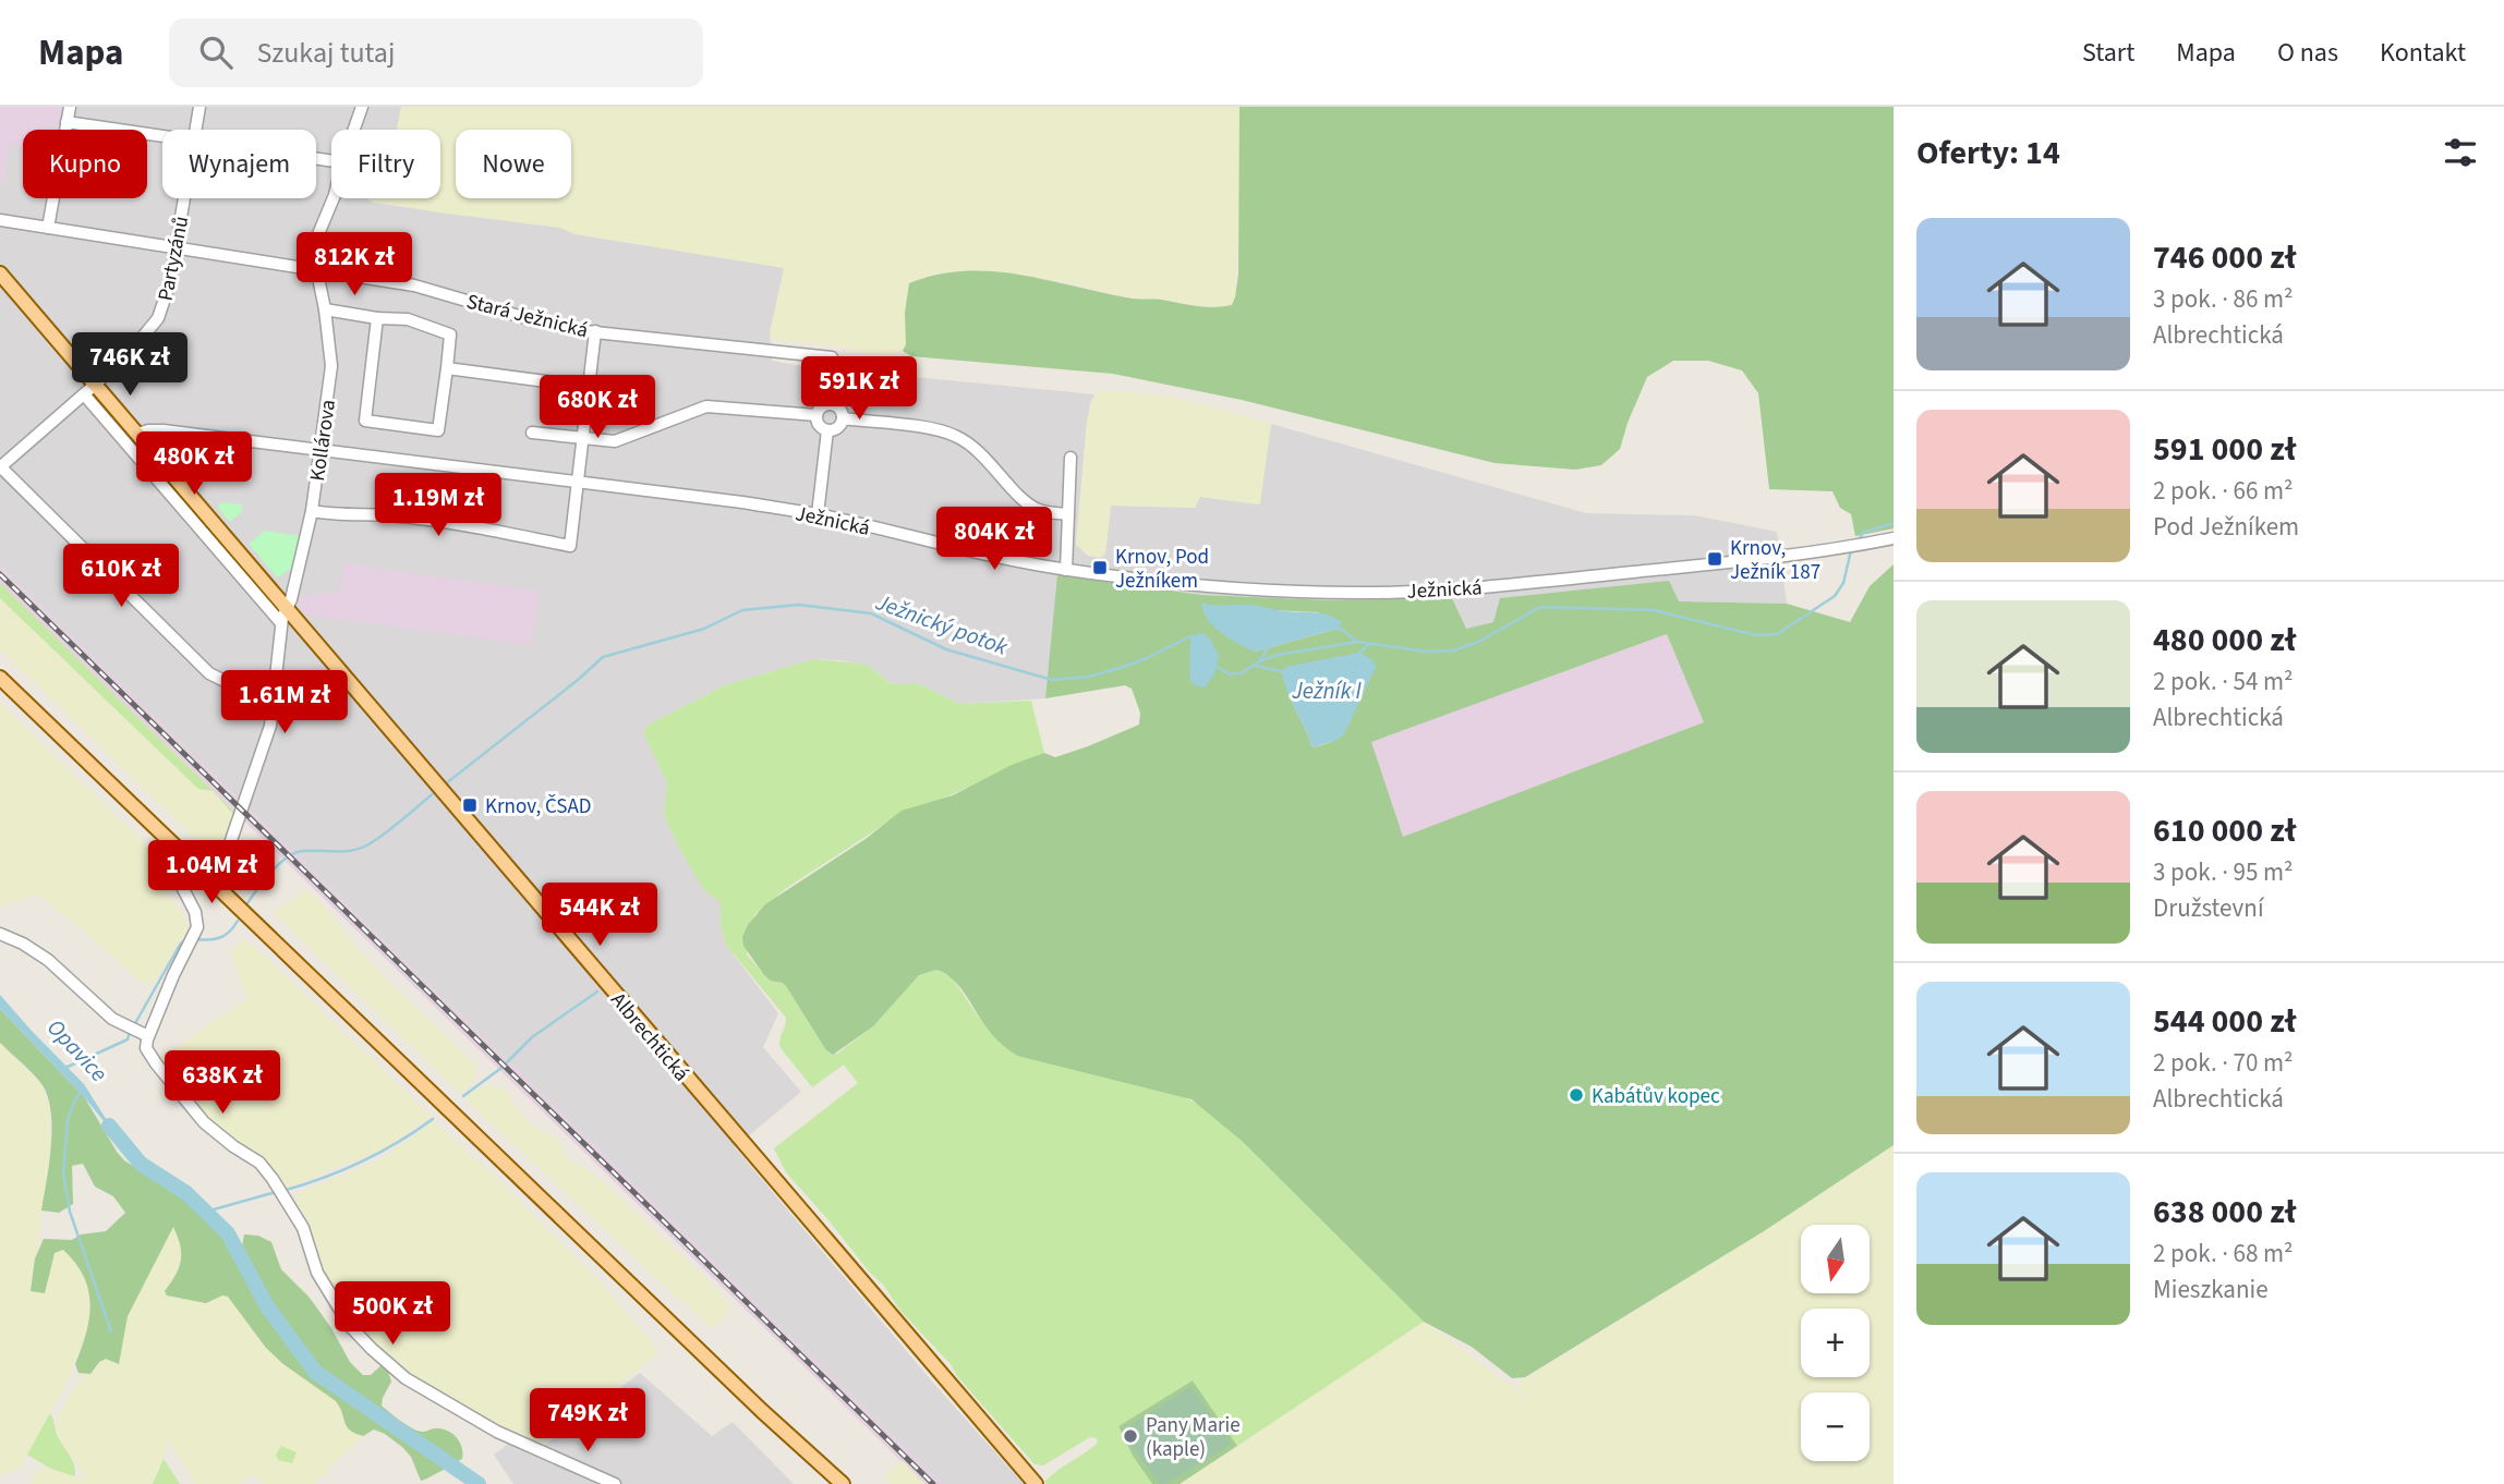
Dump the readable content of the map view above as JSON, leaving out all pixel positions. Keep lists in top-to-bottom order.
{
  "streets": {
    "main road": ["Albrechtická"],
    "street": [
      "Partyzánů",
      "Stará Ježnická",
      "Kollárova",
      "Ježnická"
    ]
  },
  "crossings": [
    ["Partyzánů", "Stará Ježnická"],
    ["Partyzánů", "Albrechtická"],
    ["Stará Ježnická", "Kollárova"],
    ["Kollárova", "Ježnická"],
    ["Kollárova", "Albrechtická"],
    ["Ježnická", "Albrechtická"]
  ],
  "water": ["Ježnický potok", "Ježník I", "Opavice"],
  "places": {
    "transit": ["Krnov, Ježník 187", "Krnov, Pod Ježníkem", "Krnov, ČSAD"],
    "other": ["Kabátův kopec", "Pany Marie (kaple)"]
  },
  "north": "bottom",
  "page": {
    "header": "Mapa",
    "search": "Szukaj tutaj",
    "nav": [
      "Start",
      "Mapa",
      "O nas",
      "Kontakt"
    ],
    "heading": "Oferty: 14",
    "chip": [
      "Kupno",
      "Wynajem",
      "Filtry",
      "Nowe"
    ],
    "list": [
      {
        "name": "746 000 zł",
        "note": "3 pok. · 86 m² · Albrechtická"
      },
      {
        "name": "591 000 zł",
        "note": "2 pok. · 66 m² · Pod Ježníkem"
      },
      {
        "name": "480 000 zł",
        "note": "2 pok. · 54 m² · Albrechtická"
      },
      {
        "name": "610 000 zł",
        "note": "3 pok. · 95 m² · Družstevní"
      },
      {
        "name": "544 000 zł",
        "note": "2 pok. · 70 m² · Albrechtická"
      },
      {
        "name": "638 000 zł",
        "note": "2 pok. · 68 m² · Mieszkanie"
      }
    ],
    "price": [
      "812K zł",
      "746K zł",
      "591K zł",
      "680K zł",
      "480K zł",
      "1.19M zł",
      "804K zł",
      "610K zł",
      "1.61M zł",
      "1.04M zł",
      "544K zł",
      "638K zł",
      "500K zł",
      "749K zł"
    ],
    "map_buttons": ["+", "−"]
  }
}
